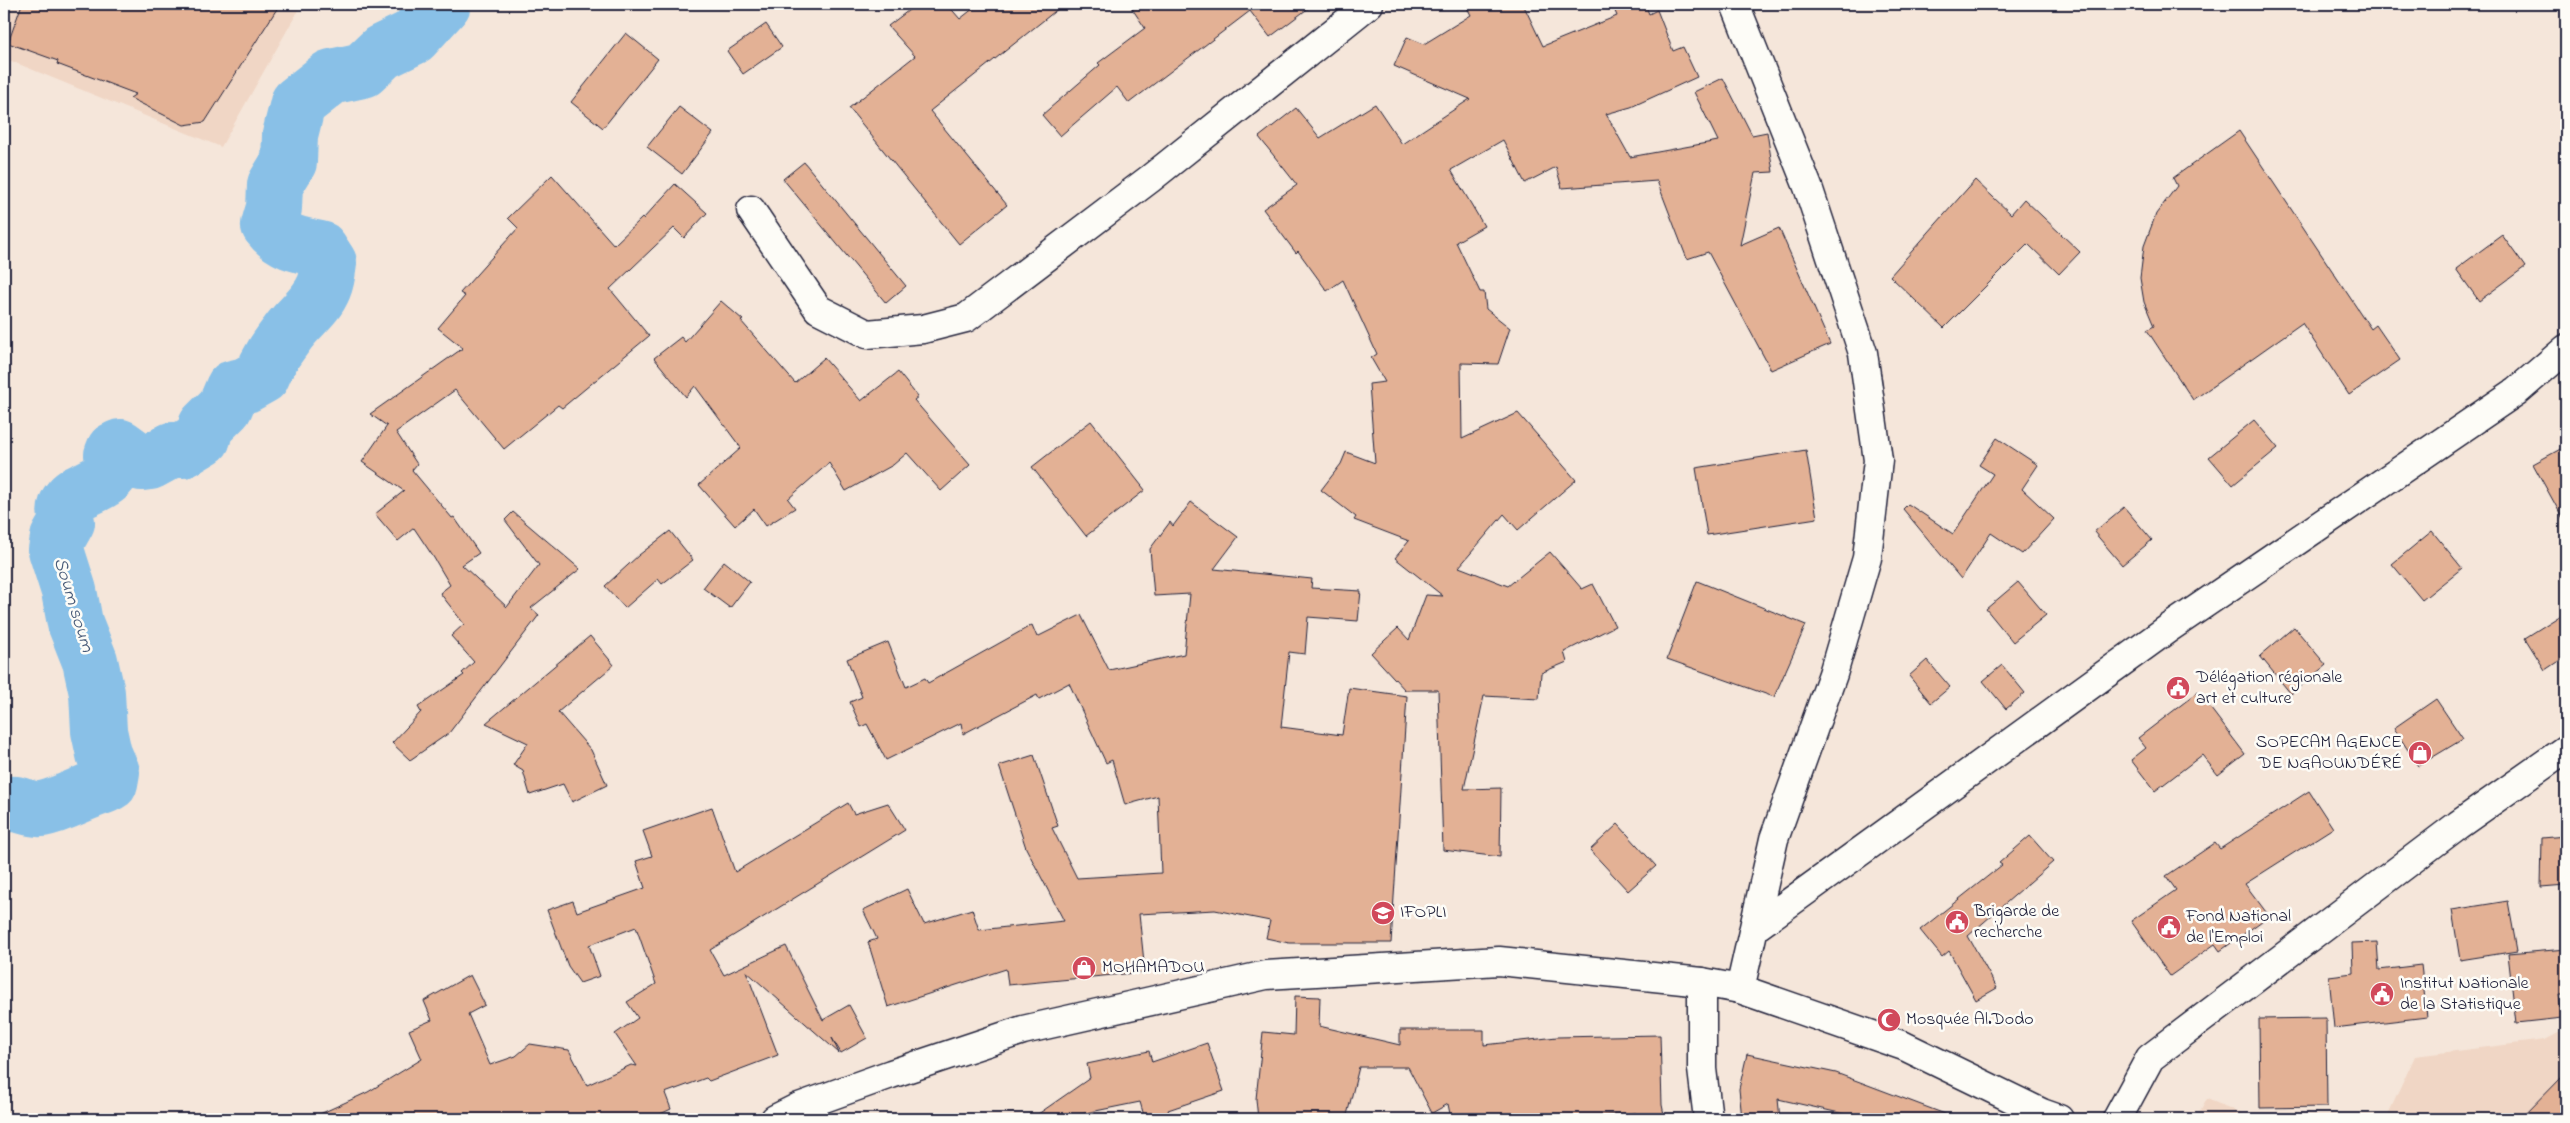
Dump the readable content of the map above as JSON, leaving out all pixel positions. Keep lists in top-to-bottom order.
{
  "water": ["Soum soum"],
  "places": {
    "public building": [
      "Délégation régionale art et culture",
      "Brigarde de recherche",
      "Fond National de l'Emploi",
      "Institut Nationale de la Statistique"
    ],
    "shop": ["SOPECAM AGENCE DE NGAOUNDÉRÉ", "MOHAMADOU"],
    "school or university": ["IFOPLI"],
    "mosque": ["Mosquée Al.Dodo"]
  }
}
